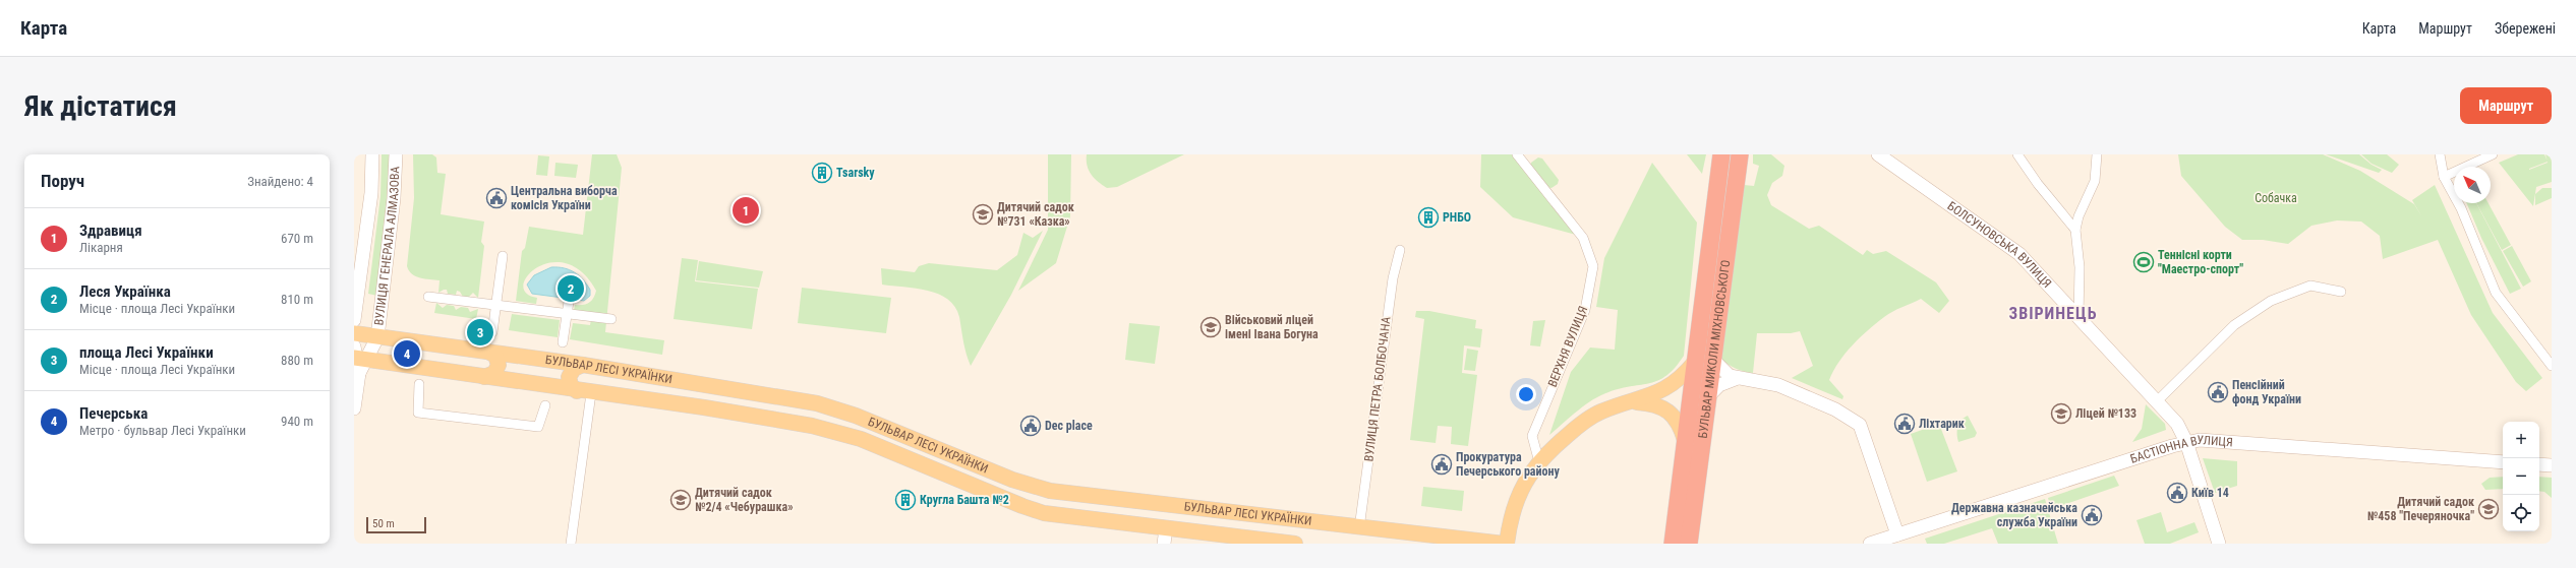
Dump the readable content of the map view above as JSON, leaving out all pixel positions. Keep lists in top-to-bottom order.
{
  "streets": {
    "highway": ["БУЛЬВАР МИКОЛИ МІХНОВСЬКОГО"],
    "main road": ["БУЛЬВАР ЛЕСІ УКРАЇНКИ"],
    "street": [
      "БОЛСУНОВСЬКА ВУЛИЦЯ",
      "ВУЛИЦЯ ГЕНЕРАЛА АЛМАЗОВА",
      "ВЕРХНЯ ВУЛИЦЯ",
      "ВУЛИЦЯ ПЕТРА БОЛБОЧАНА",
      "БАСТІОННА ВУЛИЦЯ"
    ]
  },
  "crossings": [
    ["БОЛСУНОВСЬКА ВУЛИЦЯ", "БАСТІОННА ВУЛИЦЯ"],
    ["ВУЛИЦЯ ГЕНЕРАЛА АЛМАЗОВА", "БУЛЬВАР ЛЕСІ УКРАЇНКИ"],
    ["БУЛЬВАР ЛЕСІ УКРАЇНКИ", "ВУЛИЦЯ ПЕТРА БОЛБОЧАНА"]
  ],
  "districts": ["ЗВІРИНЕЦЬ"],
  "parks": ["Собачка"],
  "places": {
    "building": ["Tsarsky", "РНБО", "Кругла Башта №2"],
    "public building": [
      "Центральна виборча комісія України",
      "Пенсійний фонд України",
      "Ліхтарик",
      "Dec place",
      "Прокуратура Печерського району",
      "Київ 14",
      "Державна казначейська служба України"
    ],
    "school or university": [
      "Дитячий садок №731 «Казка»",
      "Військовий ліцей імені Івана Богуна",
      "Ліцей №133",
      "Дитячий садок №2/4 «Чебурашка»",
      "Дитячий садок №458 \"Печеряночка\""
    ],
    "sports": ["Теннісні корти \"Маестро-спорт\""]
  },
  "scale_bar": "50 m",
  "north": "top left",
  "page": {
    "header": "Карта",
    "nav": ["Карта", "Маршрут", "Збережені"],
    "buttons": "Маршрут",
    "title": "Як дістатися",
    "heading": ["Поруч", "Знайдено: 4"],
    "pins": [
      "1",
      "2",
      "3",
      "4"
    ],
    "list": [
      {
        "mark": "1",
        "name": "Здравиця",
        "note": "Лікарня",
        "value": "670 m"
      },
      {
        "mark": "2",
        "name": "Леся Українка",
        "note": "Місце · площа Лесі Українки",
        "value": "810 m"
      },
      {
        "mark": "3",
        "name": "площа Лесі Українки",
        "note": "Місце · площа Лесі Українки",
        "value": "880 m"
      },
      {
        "mark": "4",
        "name": "Печерська",
        "note": "Метро · бульвар Лесі Українки",
        "value": "940 m"
      }
    ],
    "map_buttons": ["+", "−"],
    "scale": "50 m"
  }
}
